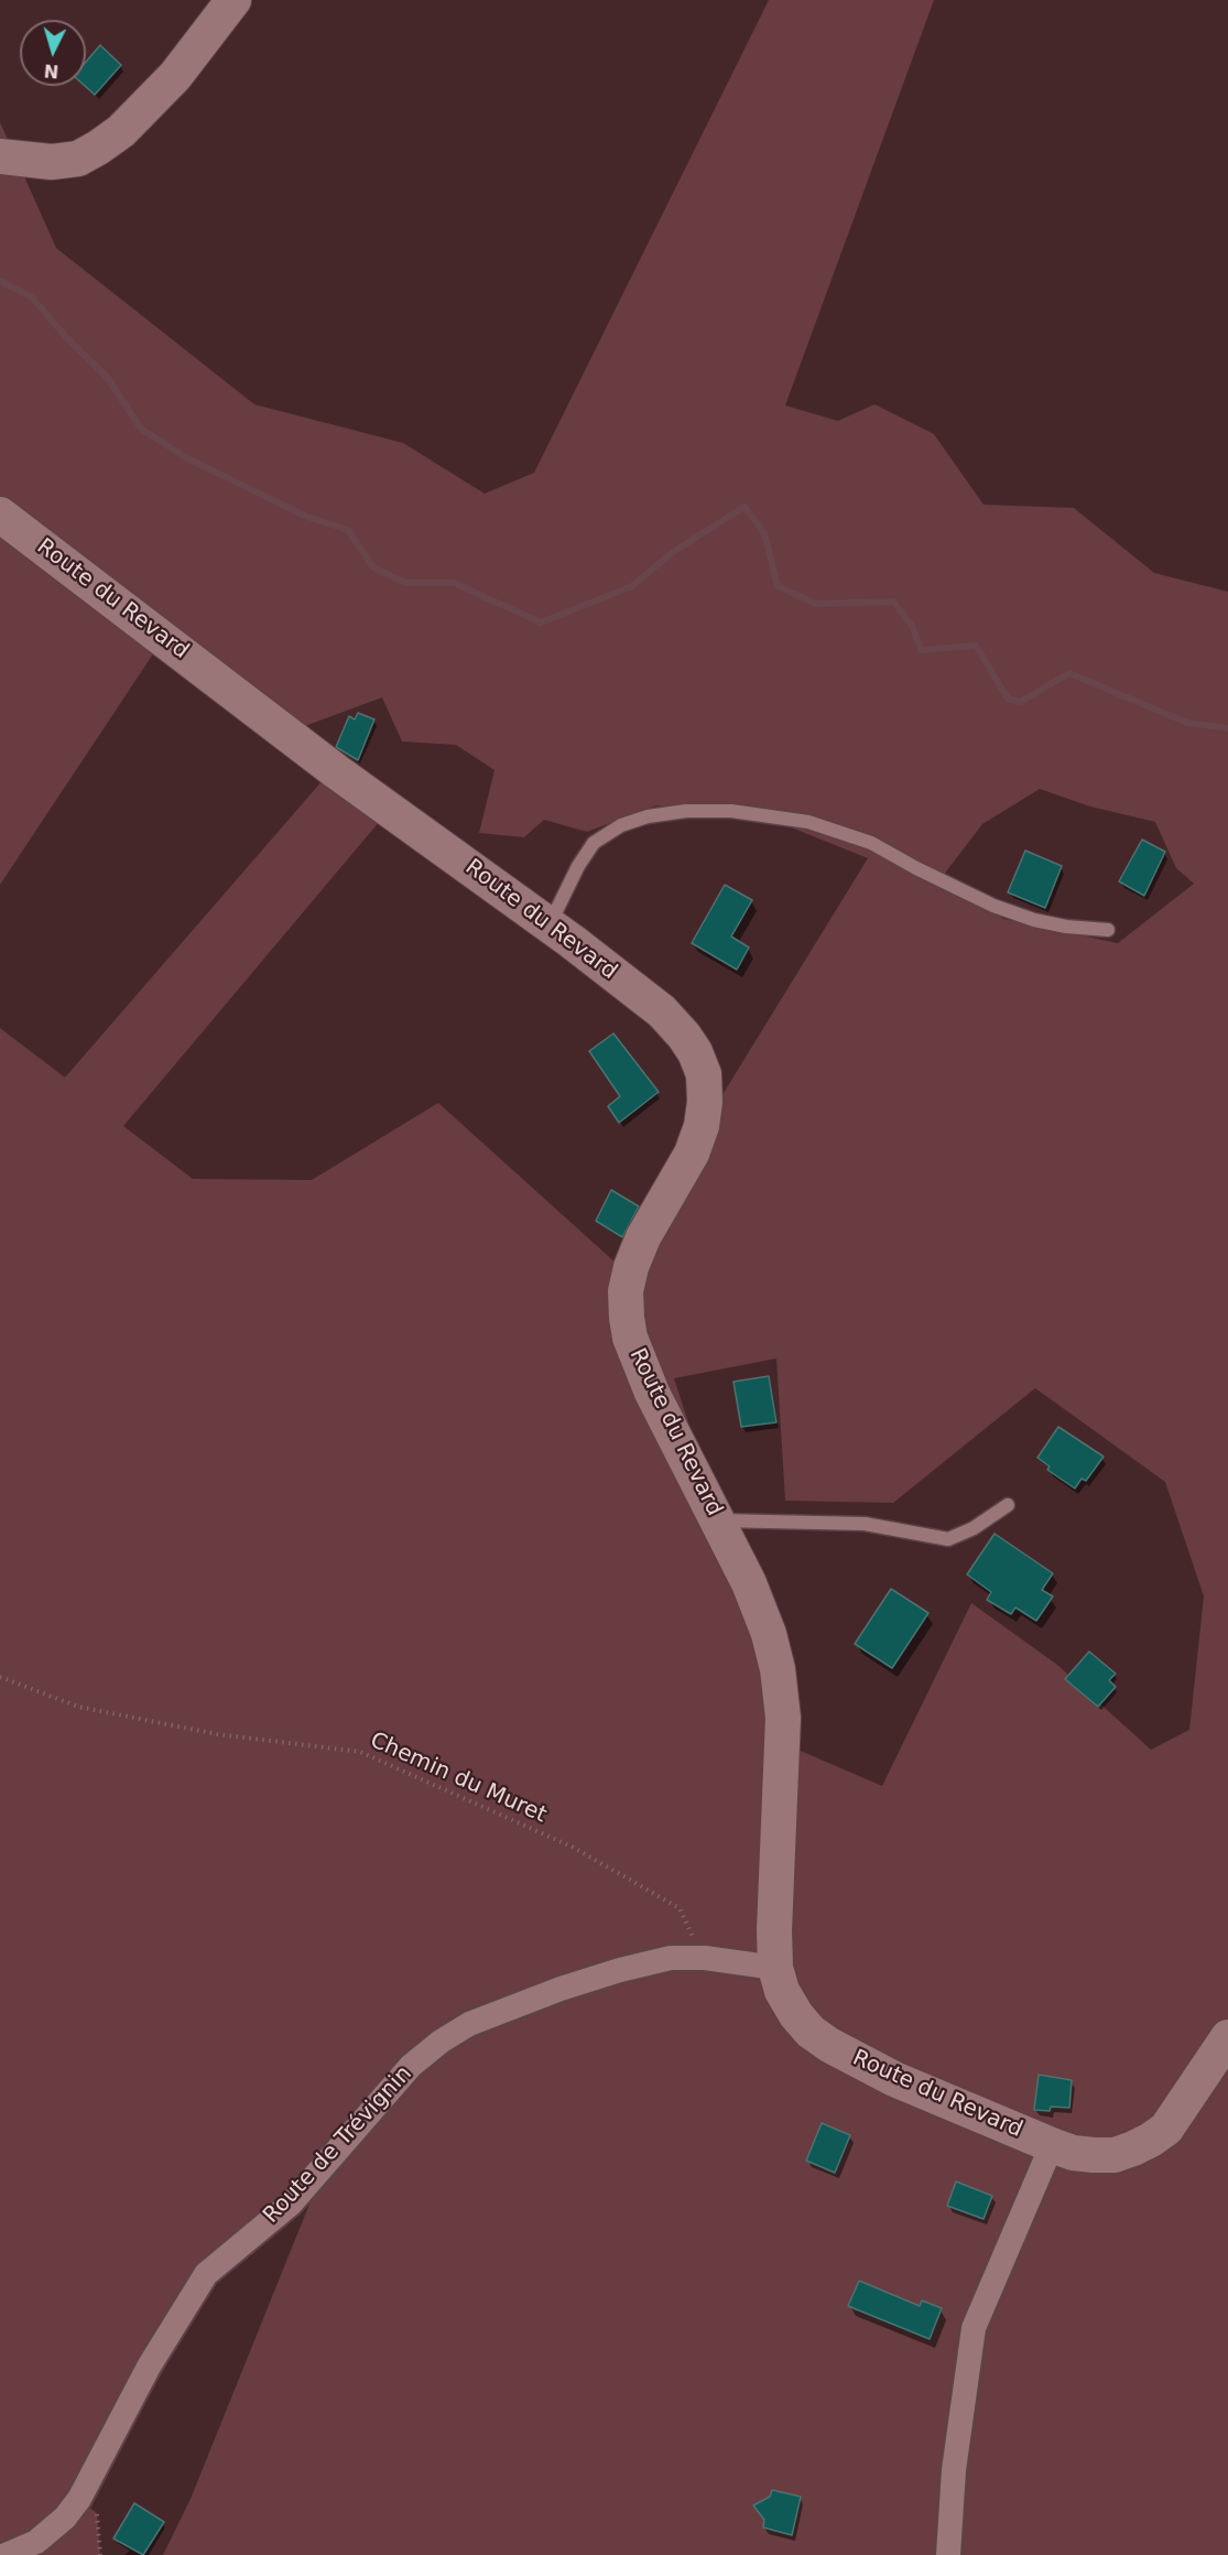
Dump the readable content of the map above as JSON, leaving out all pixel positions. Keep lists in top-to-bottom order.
{
  "streets": {
    "main road": ["Route du Revard"],
    "street": ["Route de Trévignin"],
    "path": ["Chemin du Muret"]
  },
  "crossings": [
    ["Route du Revard", "Route de Trévignin"],
    ["Chemin du Muret", "Route de Trévignin"]
  ],
  "north": "bottom"
}
